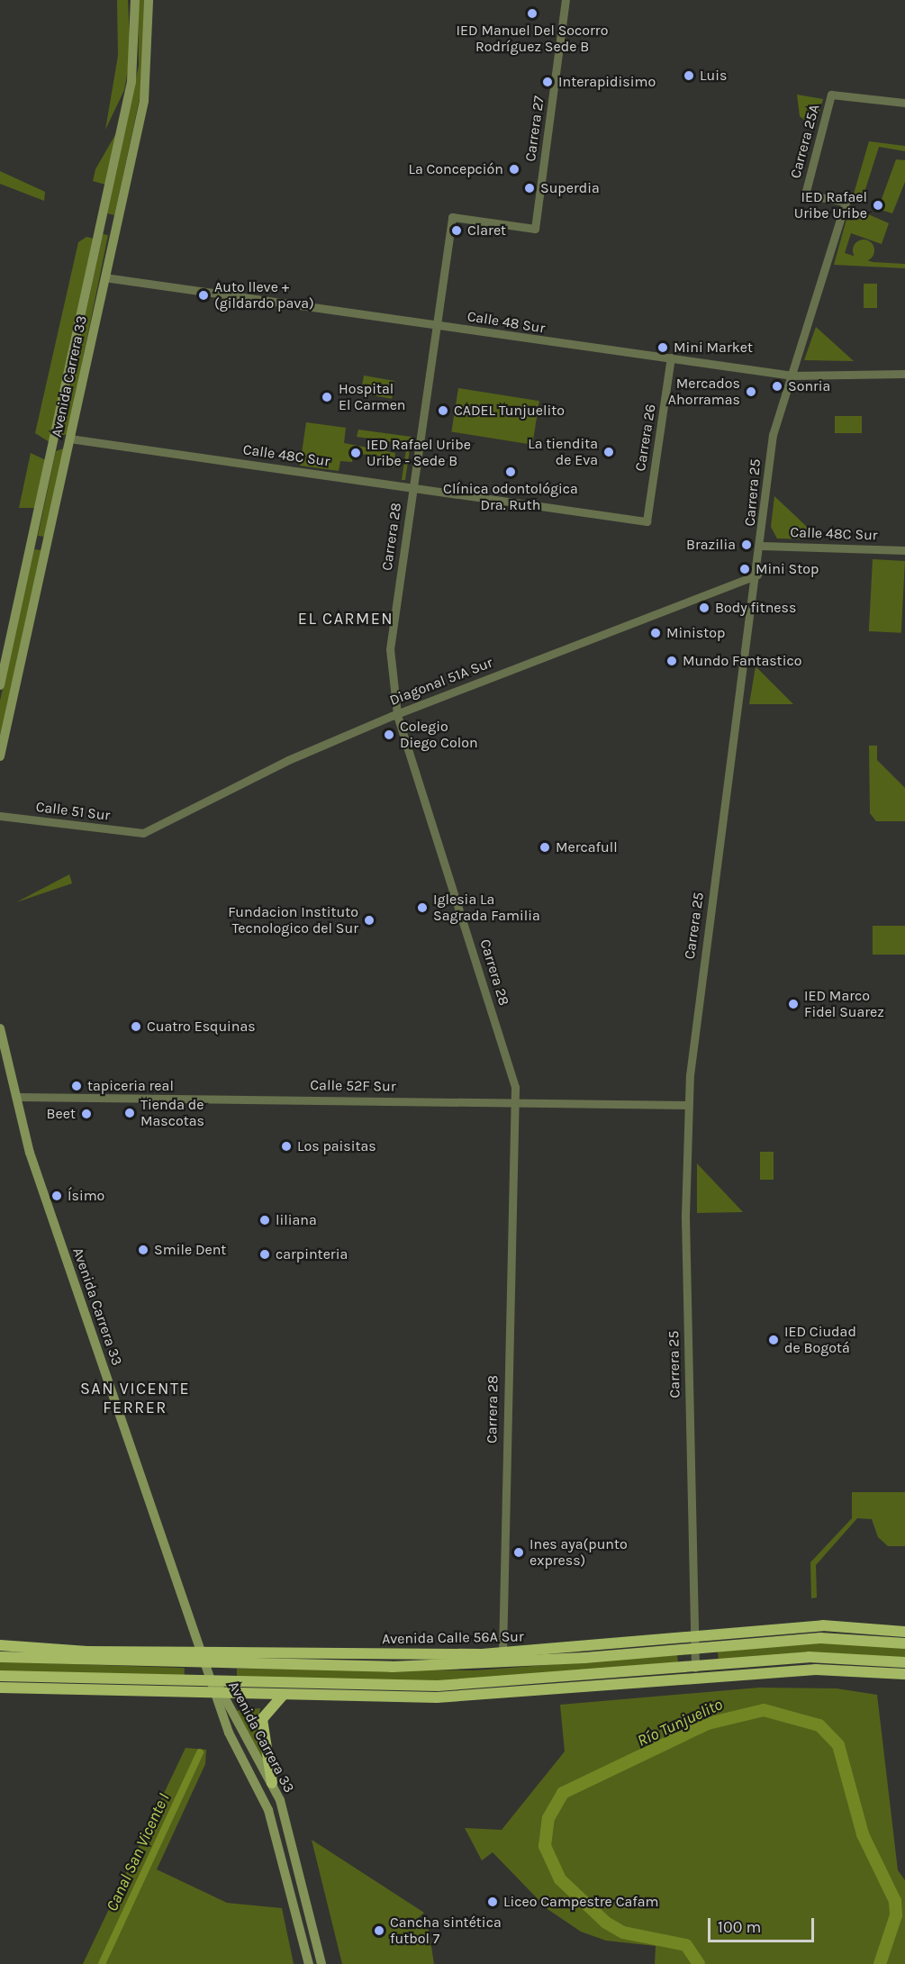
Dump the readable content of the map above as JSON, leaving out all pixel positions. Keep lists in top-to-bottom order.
{
  "streets": {
    "highway": ["Avenida Calle 56A Sur"],
    "main road": ["Avenida Carrera 33"],
    "street": [
      "Carrera 27",
      "Carrera 25A",
      "Calle 48 Sur",
      "Carrera 26",
      "Calle 48C Sur",
      "Carrera 25",
      "Carrera 28",
      "Diagonal 51A Sur",
      "Calle 51 Sur",
      "Calle 52F Sur"
    ]
  },
  "crossings": [
    ["Carrera 27", "Carrera 28"],
    ["Carrera 25A", "Carrera 25"],
    ["Calle 48 Sur", "Avenida Carrera 33"],
    ["Calle 48 Sur", "Carrera 26"],
    ["Calle 48 Sur", "Carrera 25"],
    ["Calle 48 Sur", "Carrera 28"],
    ["Avenida Carrera 33", "Calle 48C Sur"],
    ["Avenida Carrera 33", "Calle 52F Sur"],
    ["Avenida Carrera 33", "Avenida Calle 56A Sur"],
    ["Carrera 26", "Calle 48C Sur"],
    ["Calle 48C Sur", "Carrera 25"],
    ["Calle 48C Sur", "Carrera 28"],
    ["Carrera 25", "Diagonal 51A Sur"],
    ["Carrera 25", "Calle 52F Sur"],
    ["Carrera 25", "Avenida Calle 56A Sur"],
    ["Carrera 28", "Diagonal 51A Sur"],
    ["Carrera 28", "Calle 52F Sur"],
    ["Carrera 28", "Avenida Calle 56A Sur"],
    ["Diagonal 51A Sur", "Calle 51 Sur"]
  ],
  "districts": ["EL CARMEN", "SAN VICENTE FERRER"],
  "water": ["Río Tunjuelito", "Canal San Vicente I"],
  "places": [
    "IED Manuel Del Socorro Rodríguez Sede B",
    "Luis",
    "Interapidisimo",
    "La Concepción",
    "Superdia",
    "IED Rafael Uribe Uribe",
    "Claret",
    "Auto lleve + (gildardo pava)",
    "Mini Market",
    "Sonria",
    "Mercados Ahorramas",
    "Hospital El Carmen",
    "CADEL Tunjuelito",
    "La tiendita de Eva",
    "IED Rafael Uribe Uribe - Sede B",
    "Clínica odontológica Dra. Ruth",
    "Brazilia",
    "Mini Stop",
    "Body fitness",
    "Ministop",
    "Mundo Fantastico",
    "Colegio Diego Colon",
    "Mercafull",
    "Iglesia La Sagrada Familia",
    "Fundacion Instituto Tecnologico del Sur",
    "IED Marco Fidel Suarez",
    "Cuatro Esquinas",
    "tapiceria real",
    "Tienda de Mascotas",
    "Beet",
    "Los paisitas",
    "Ísimo",
    "liliana",
    "Smile Dent",
    "carpinteria",
    "IED Ciudad de Bogotá",
    "Ines aya(punto express)",
    "Liceo Campestre Cafam",
    "Cancha sintética futbol 7"
  ],
  "scale_bar": "100 m"
}
